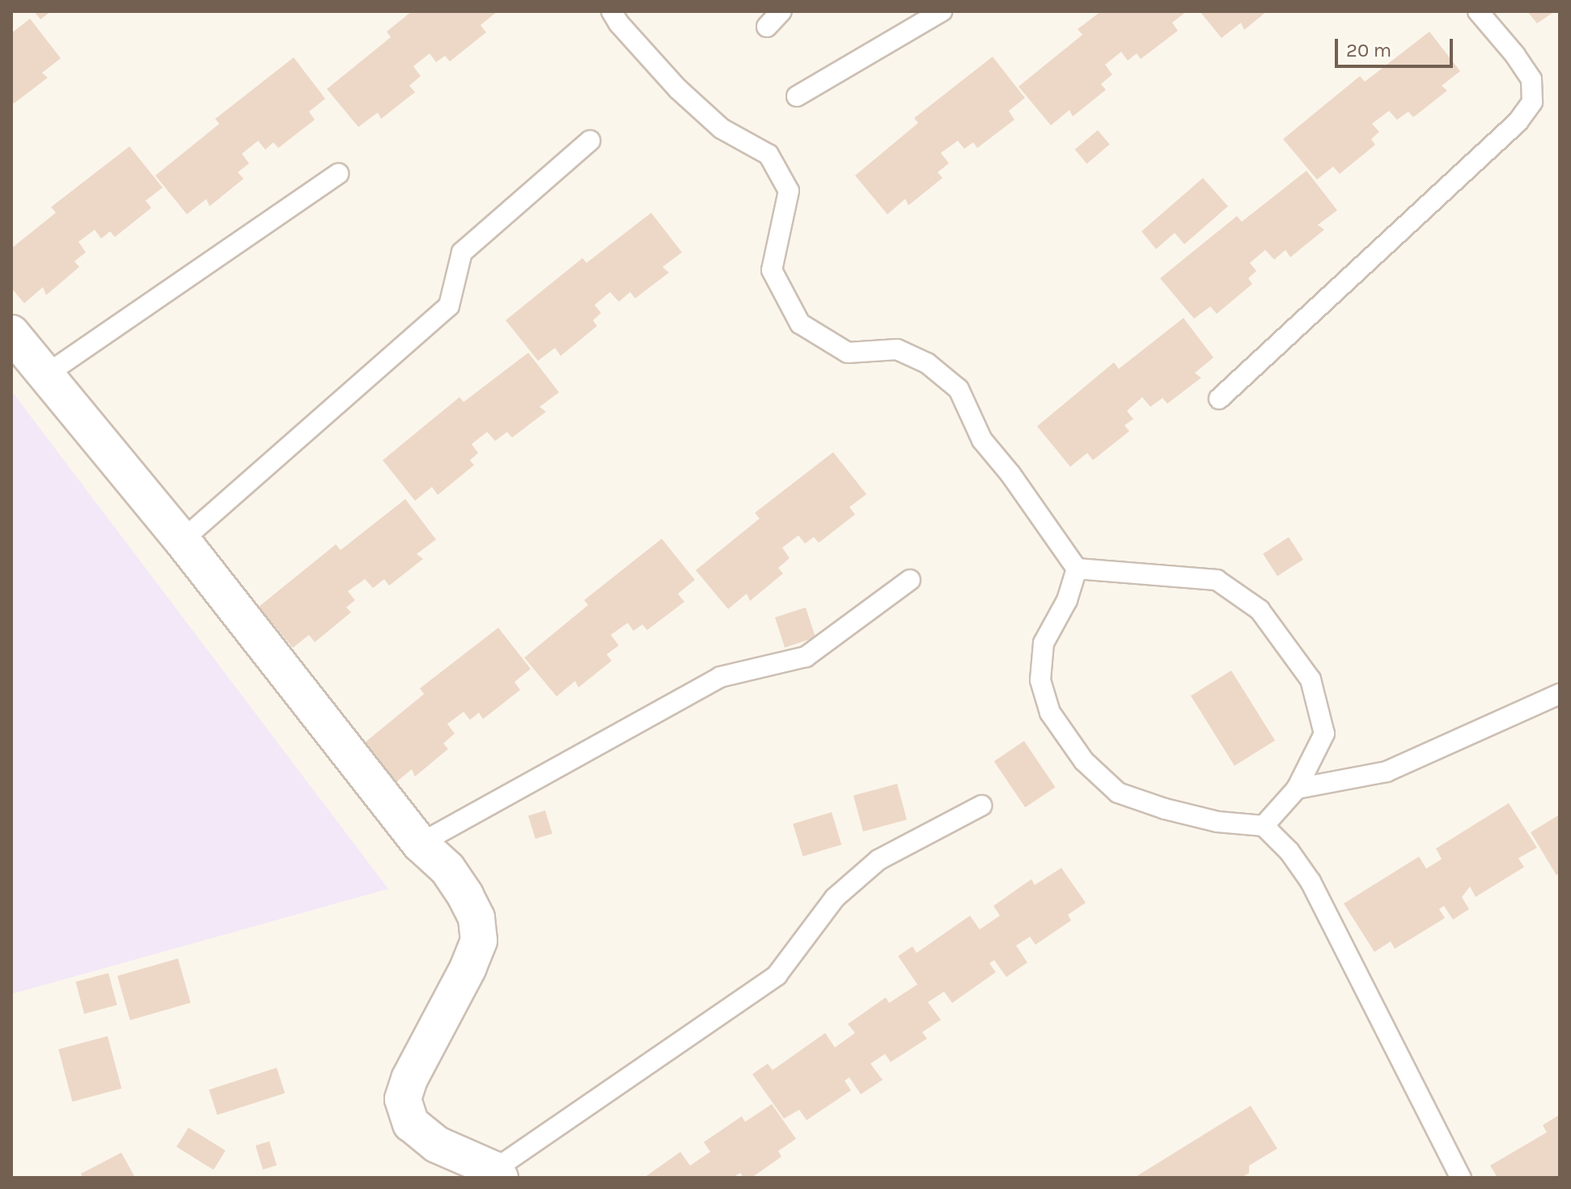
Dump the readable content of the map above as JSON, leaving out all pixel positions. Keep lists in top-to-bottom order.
{
  "scale_bar": "20 m"
}
